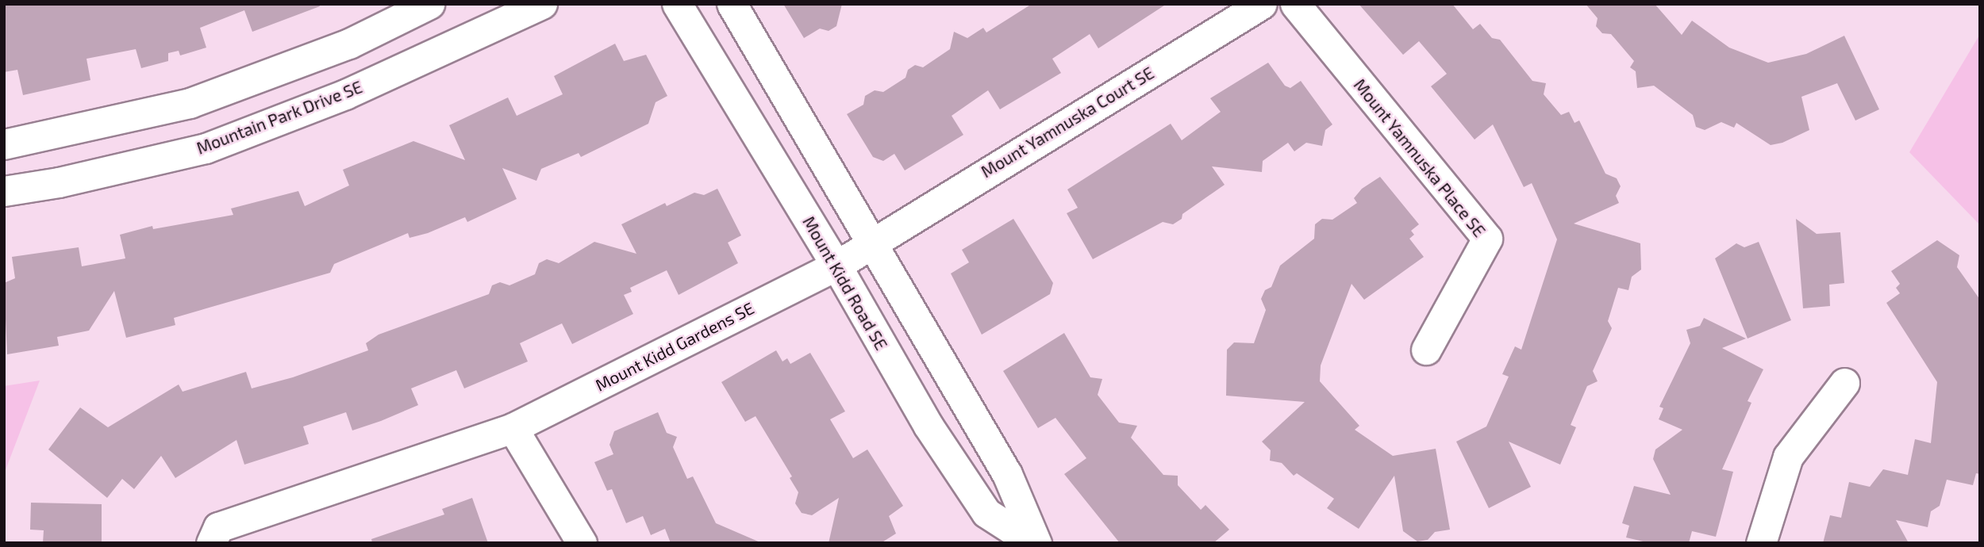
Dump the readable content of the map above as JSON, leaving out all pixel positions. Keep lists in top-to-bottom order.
{
  "streets": {
    "street": [
      "Mountain Park Drive SE",
      "Mount Yamnuska Court SE",
      "Mount Yamnuska Place SE",
      "Mount Kidd Road SE",
      "Mount Kidd Gardens SE"
    ]
  },
  "crossings": [
    ["Mount Yamnuska Court SE", "Mount Kidd Road SE"],
    ["Mount Yamnuska Court SE", "Mount Kidd Gardens SE"],
    ["Mount Kidd Road SE", "Mount Kidd Gardens SE"]
  ]
}
